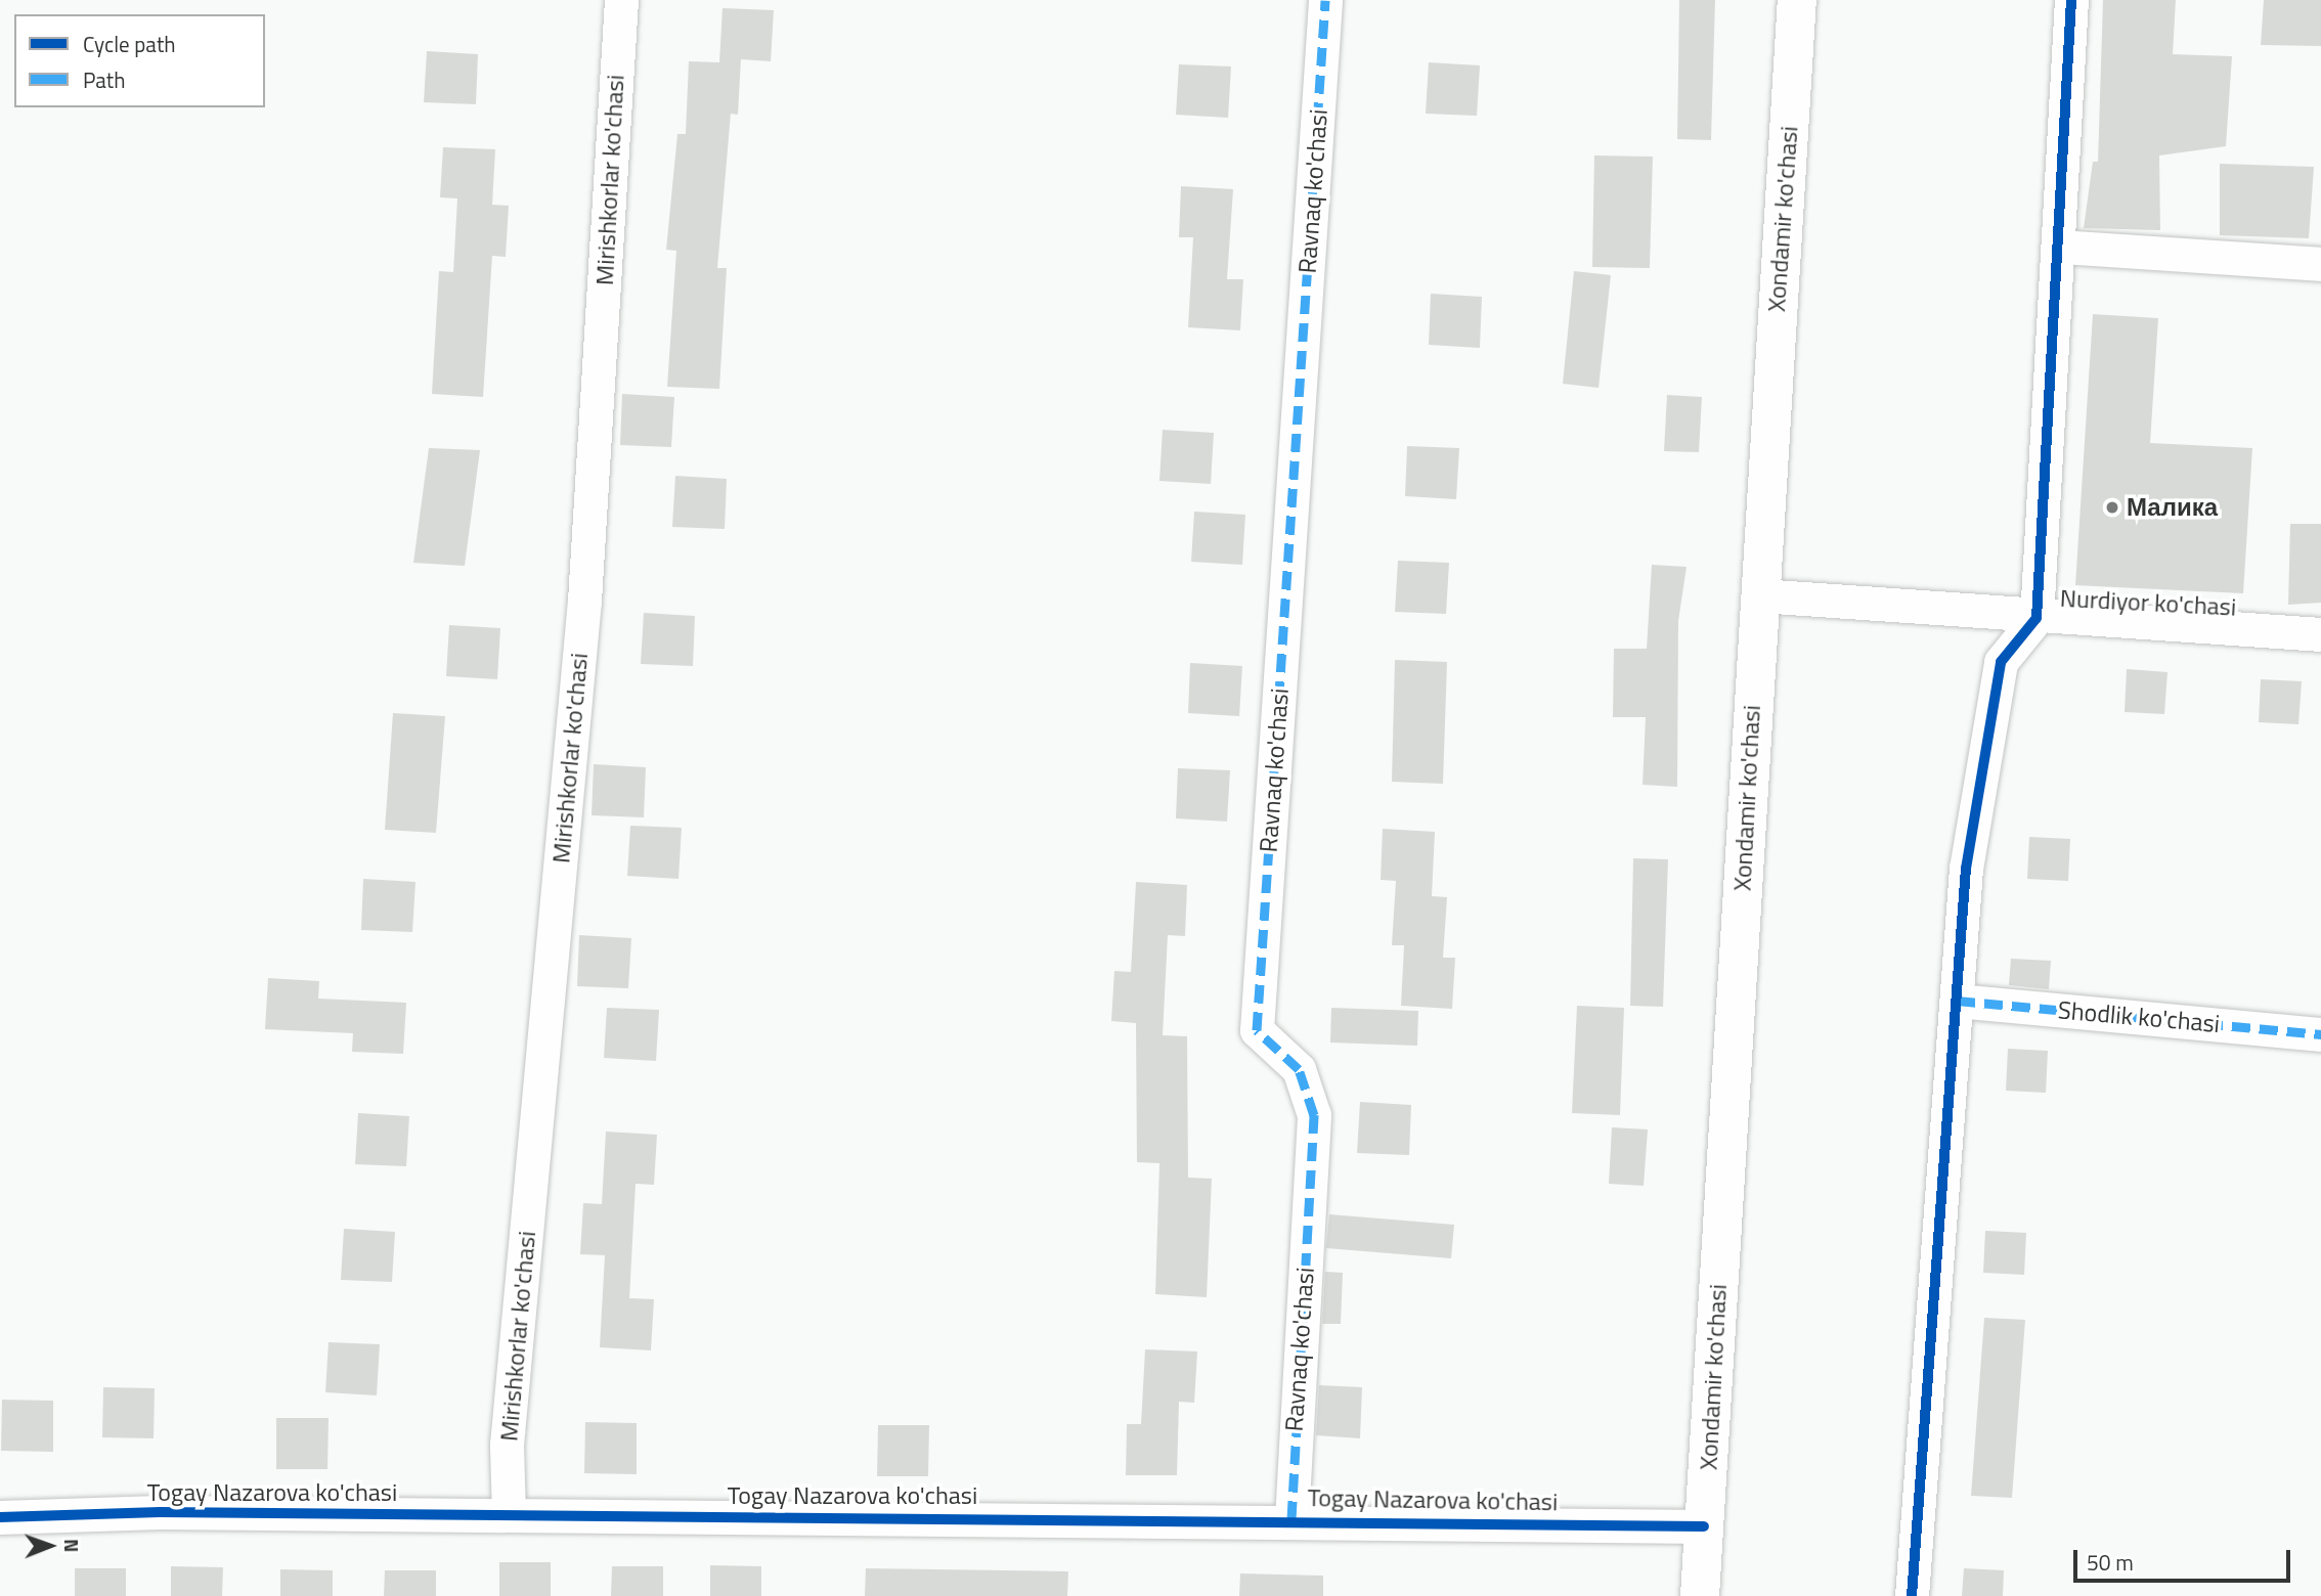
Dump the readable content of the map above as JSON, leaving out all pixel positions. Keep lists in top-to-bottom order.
{
  "streets": {
    "main road": ["Xondamir ko'chasi"],
    "street": [
      "Mirishkorlar ko'chasi",
      "Ravnaq ko'chasi",
      "Nurdiyor ko'chasi",
      "Shodlik ko'chasi",
      "Togay Nazarova ko'chasi"
    ]
  },
  "crossings": [
    ["Mirishkorlar ko'chasi", "Togay Nazarova ko'chasi"],
    ["Ravnaq ko'chasi", "Togay Nazarova ko'chasi"],
    ["Xondamir ko'chasi", "Nurdiyor ko'chasi"],
    ["Xondamir ko'chasi", "Togay Nazarova ko'chasi"]
  ],
  "places": ["Малика"],
  "legend": ["Cycle path", "Path"],
  "scale_bar": "50 m",
  "north": "right"
}
